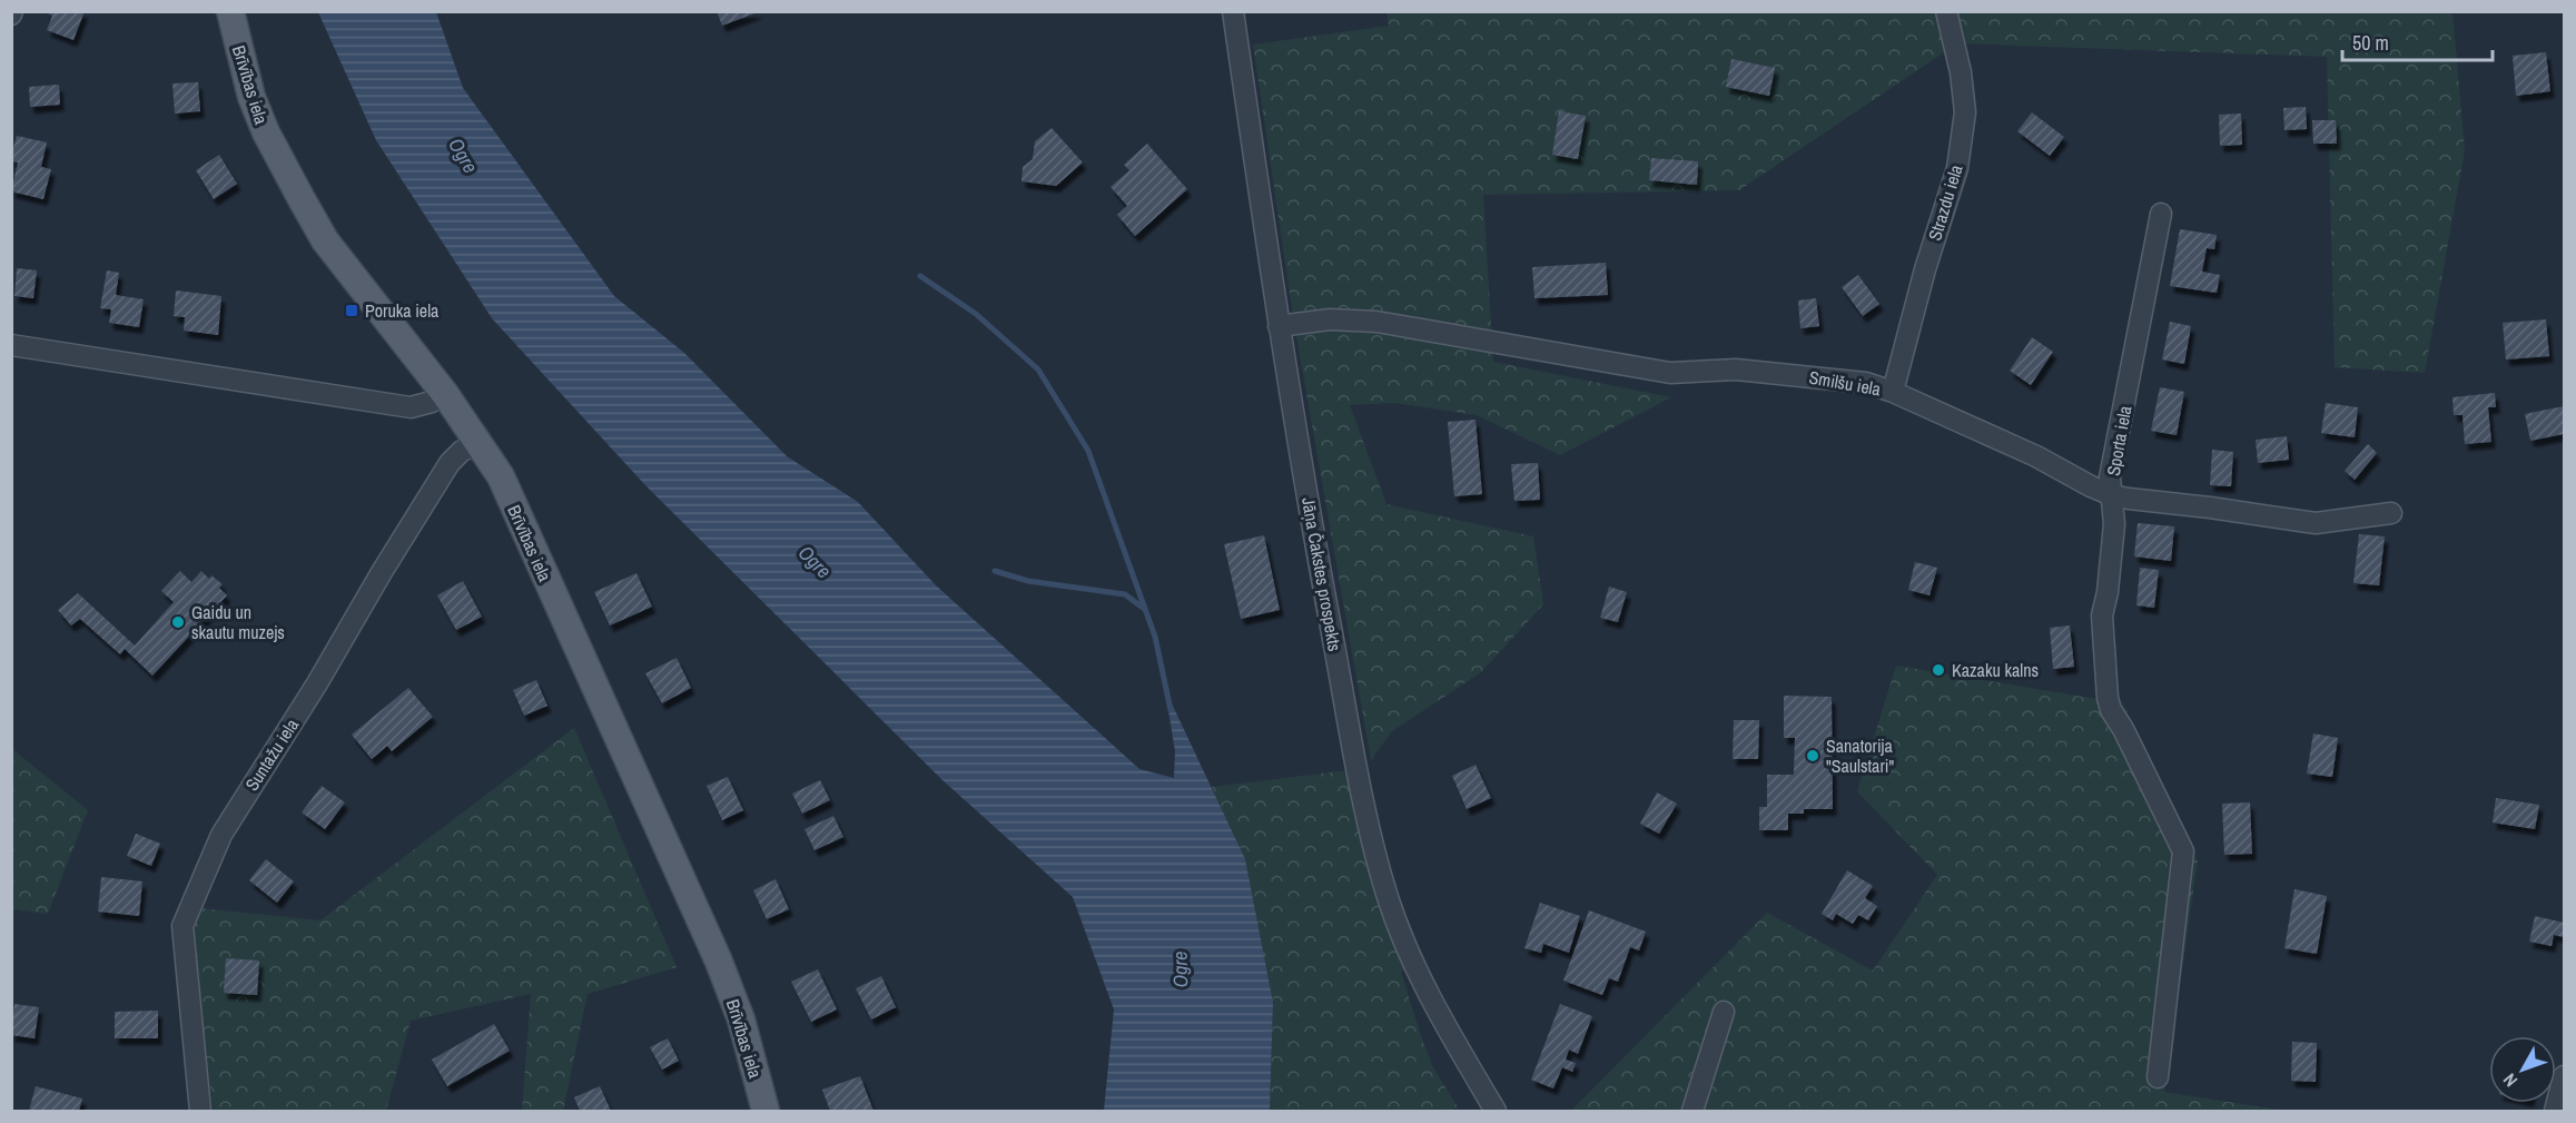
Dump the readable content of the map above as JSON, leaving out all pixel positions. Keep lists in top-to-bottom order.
{
  "streets": {
    "main road": ["Brīvības iela"],
    "street": [
      "Strazdu iela",
      "Smilšu iela",
      "Sporta iela",
      "Jāņa Čakstes prospekts",
      "Suntažu iela"
    ]
  },
  "crossings": [
    ["Brīvības iela", "Suntažu iela"],
    ["Strazdu iela", "Smilšu iela"],
    ["Smilšu iela", "Sporta iela"],
    ["Smilšu iela", "Jāņa Čakstes prospekts"]
  ],
  "water": ["Ogre"],
  "places": {
    "transit": ["Poruka iela"],
    "other": ["Gaidu un skautu muzejs", "Kazaku kalns", "Sanatorija \"Saulstari\""]
  },
  "scale_bar": "50 m",
  "north": "bottom left"
}
